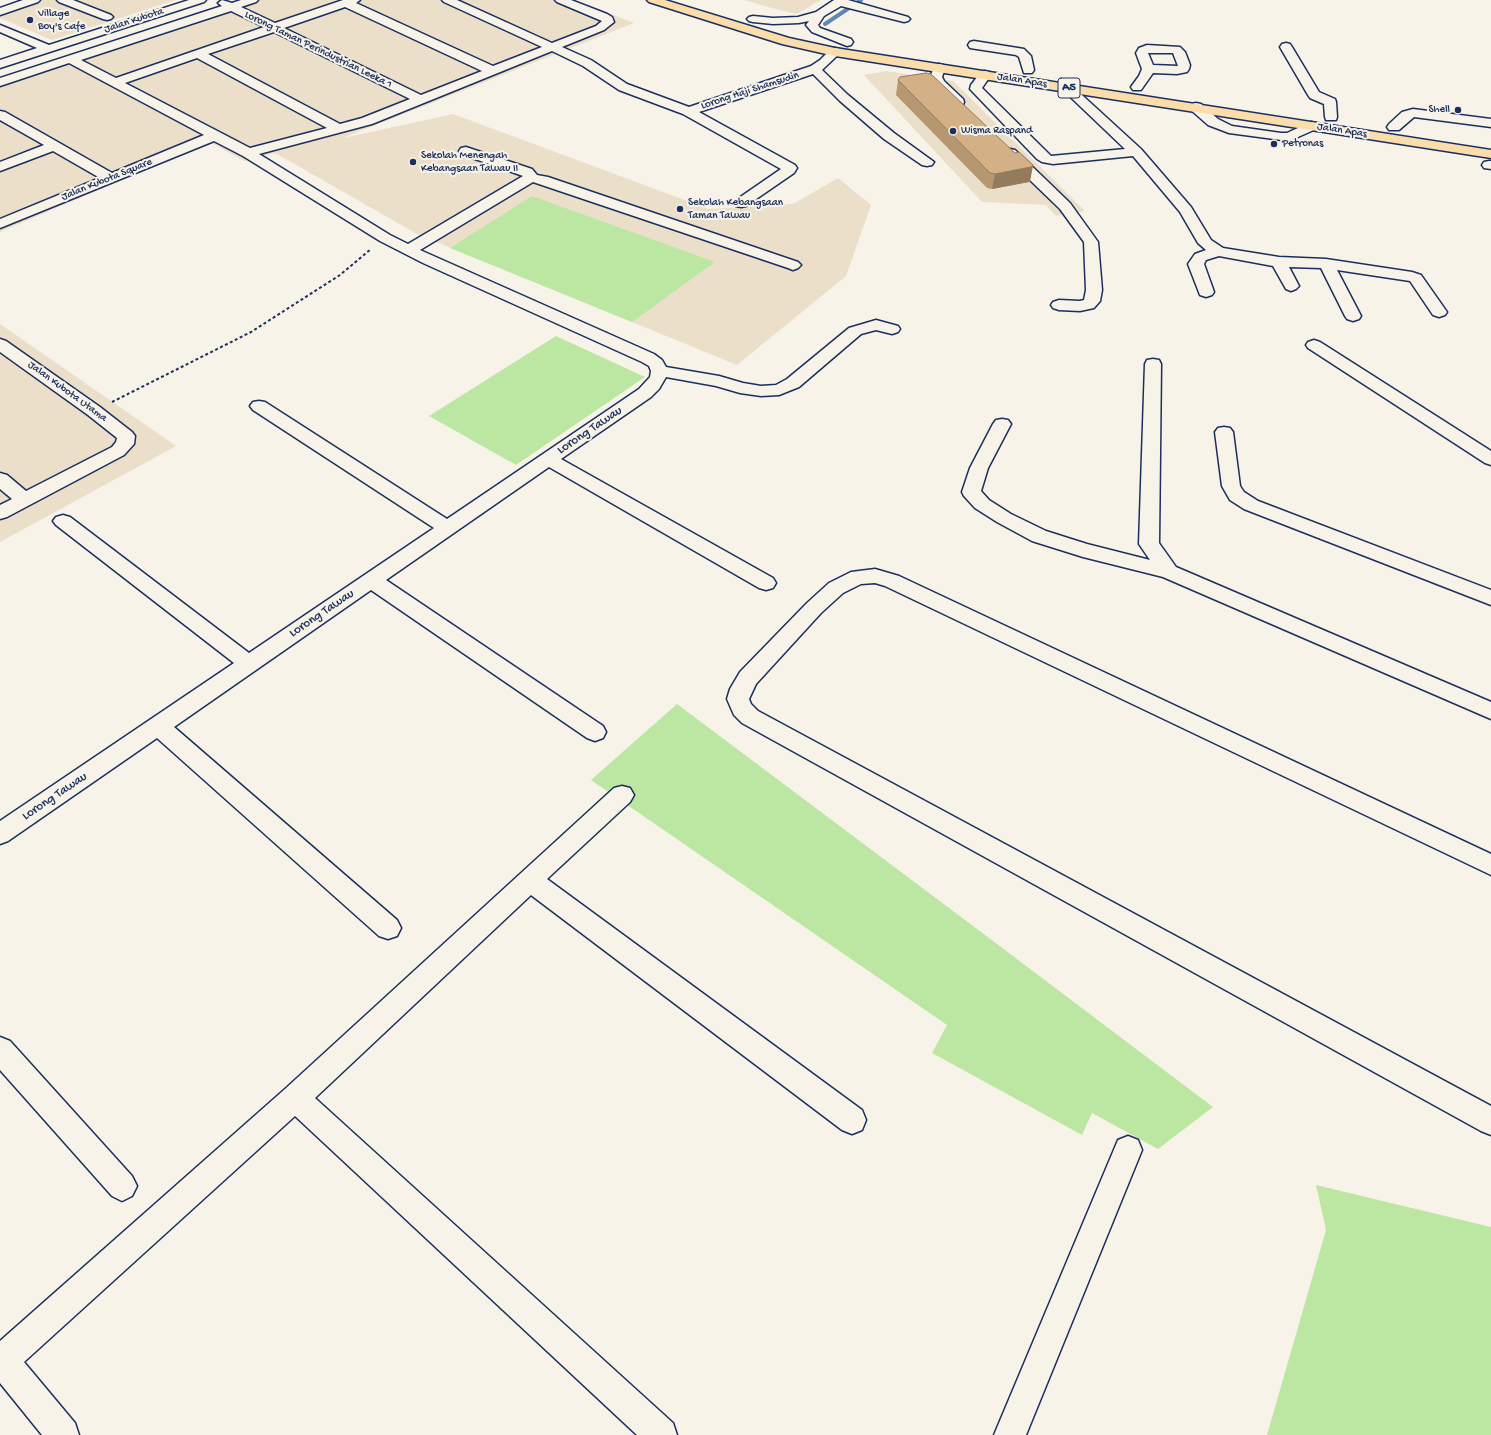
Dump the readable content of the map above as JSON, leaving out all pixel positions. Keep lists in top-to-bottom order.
{
  "streets": {
    "highway": ["Jalan Apas", "A5"],
    "street": [
      "Jalan Kubota",
      "Lorong Taman Perindustrian Leeka 1",
      "Lorong Haji Shamsudin",
      "Jalan Kubota Square",
      "Jalan Kubota Utama",
      "Lorong Tawau"
    ]
  },
  "crossings": [
    ["Jalan Apas", "Lorong Haji Shamsudin"]
  ],
  "places": [
    "Village Boy's Cafe",
    "Shell",
    "Wisma Raspand",
    "Petronas",
    "Sekolah Menengah Kebangsaan Tawau II",
    "Sekolah Kebangsaan Taman Tawau"
  ]
}
